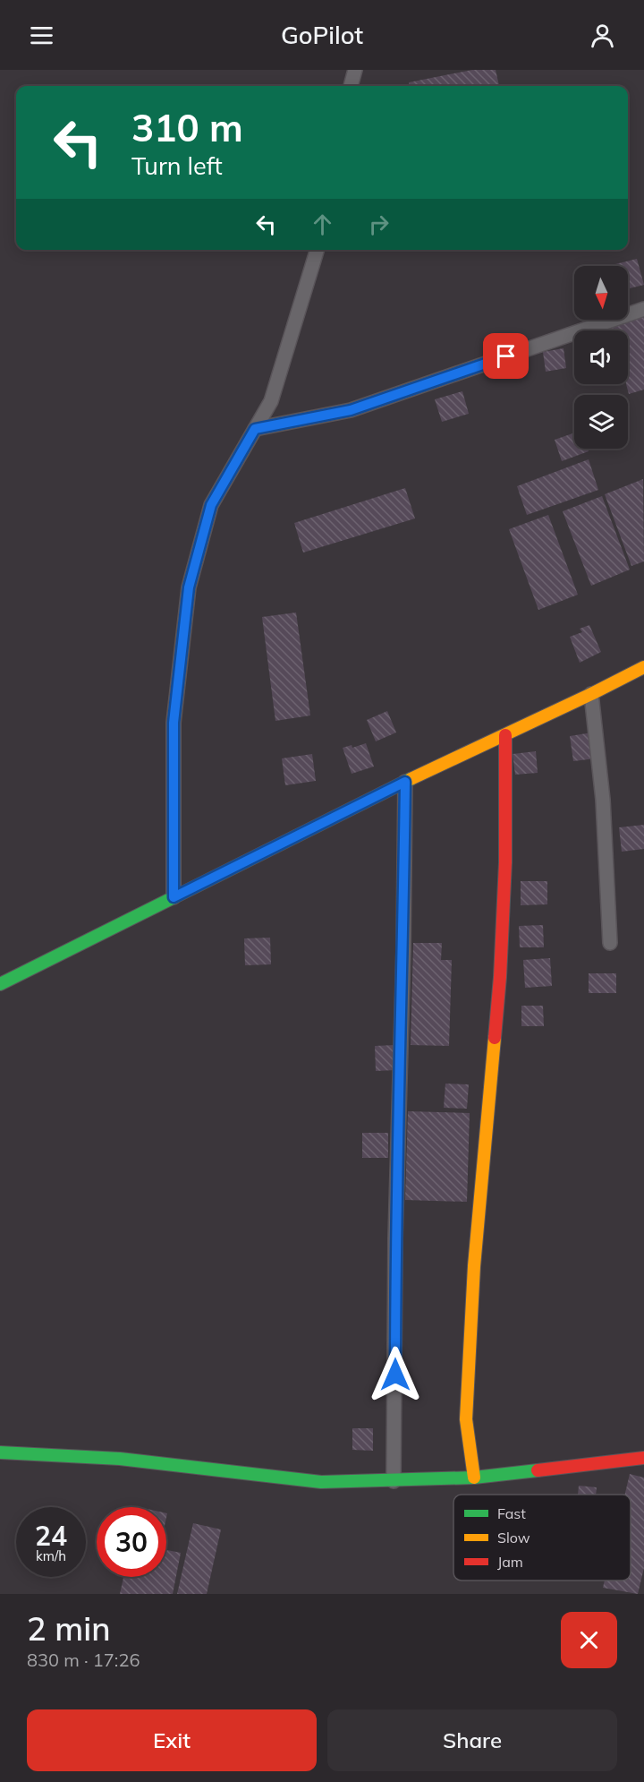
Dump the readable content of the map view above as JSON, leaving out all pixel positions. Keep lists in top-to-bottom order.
{
  "legend": ["Fast", "Slow", "Jam"],
  "north": "bottom",
  "page": {
    "header": "GoPilot",
    "turn": ["310 m", "Turn left"],
    "speed": "24 km/h",
    "limit": "30",
    "heading": ["2 min", "830 m · 17:26"],
    "buttons": ["Exit", "Share"]
  }
}
